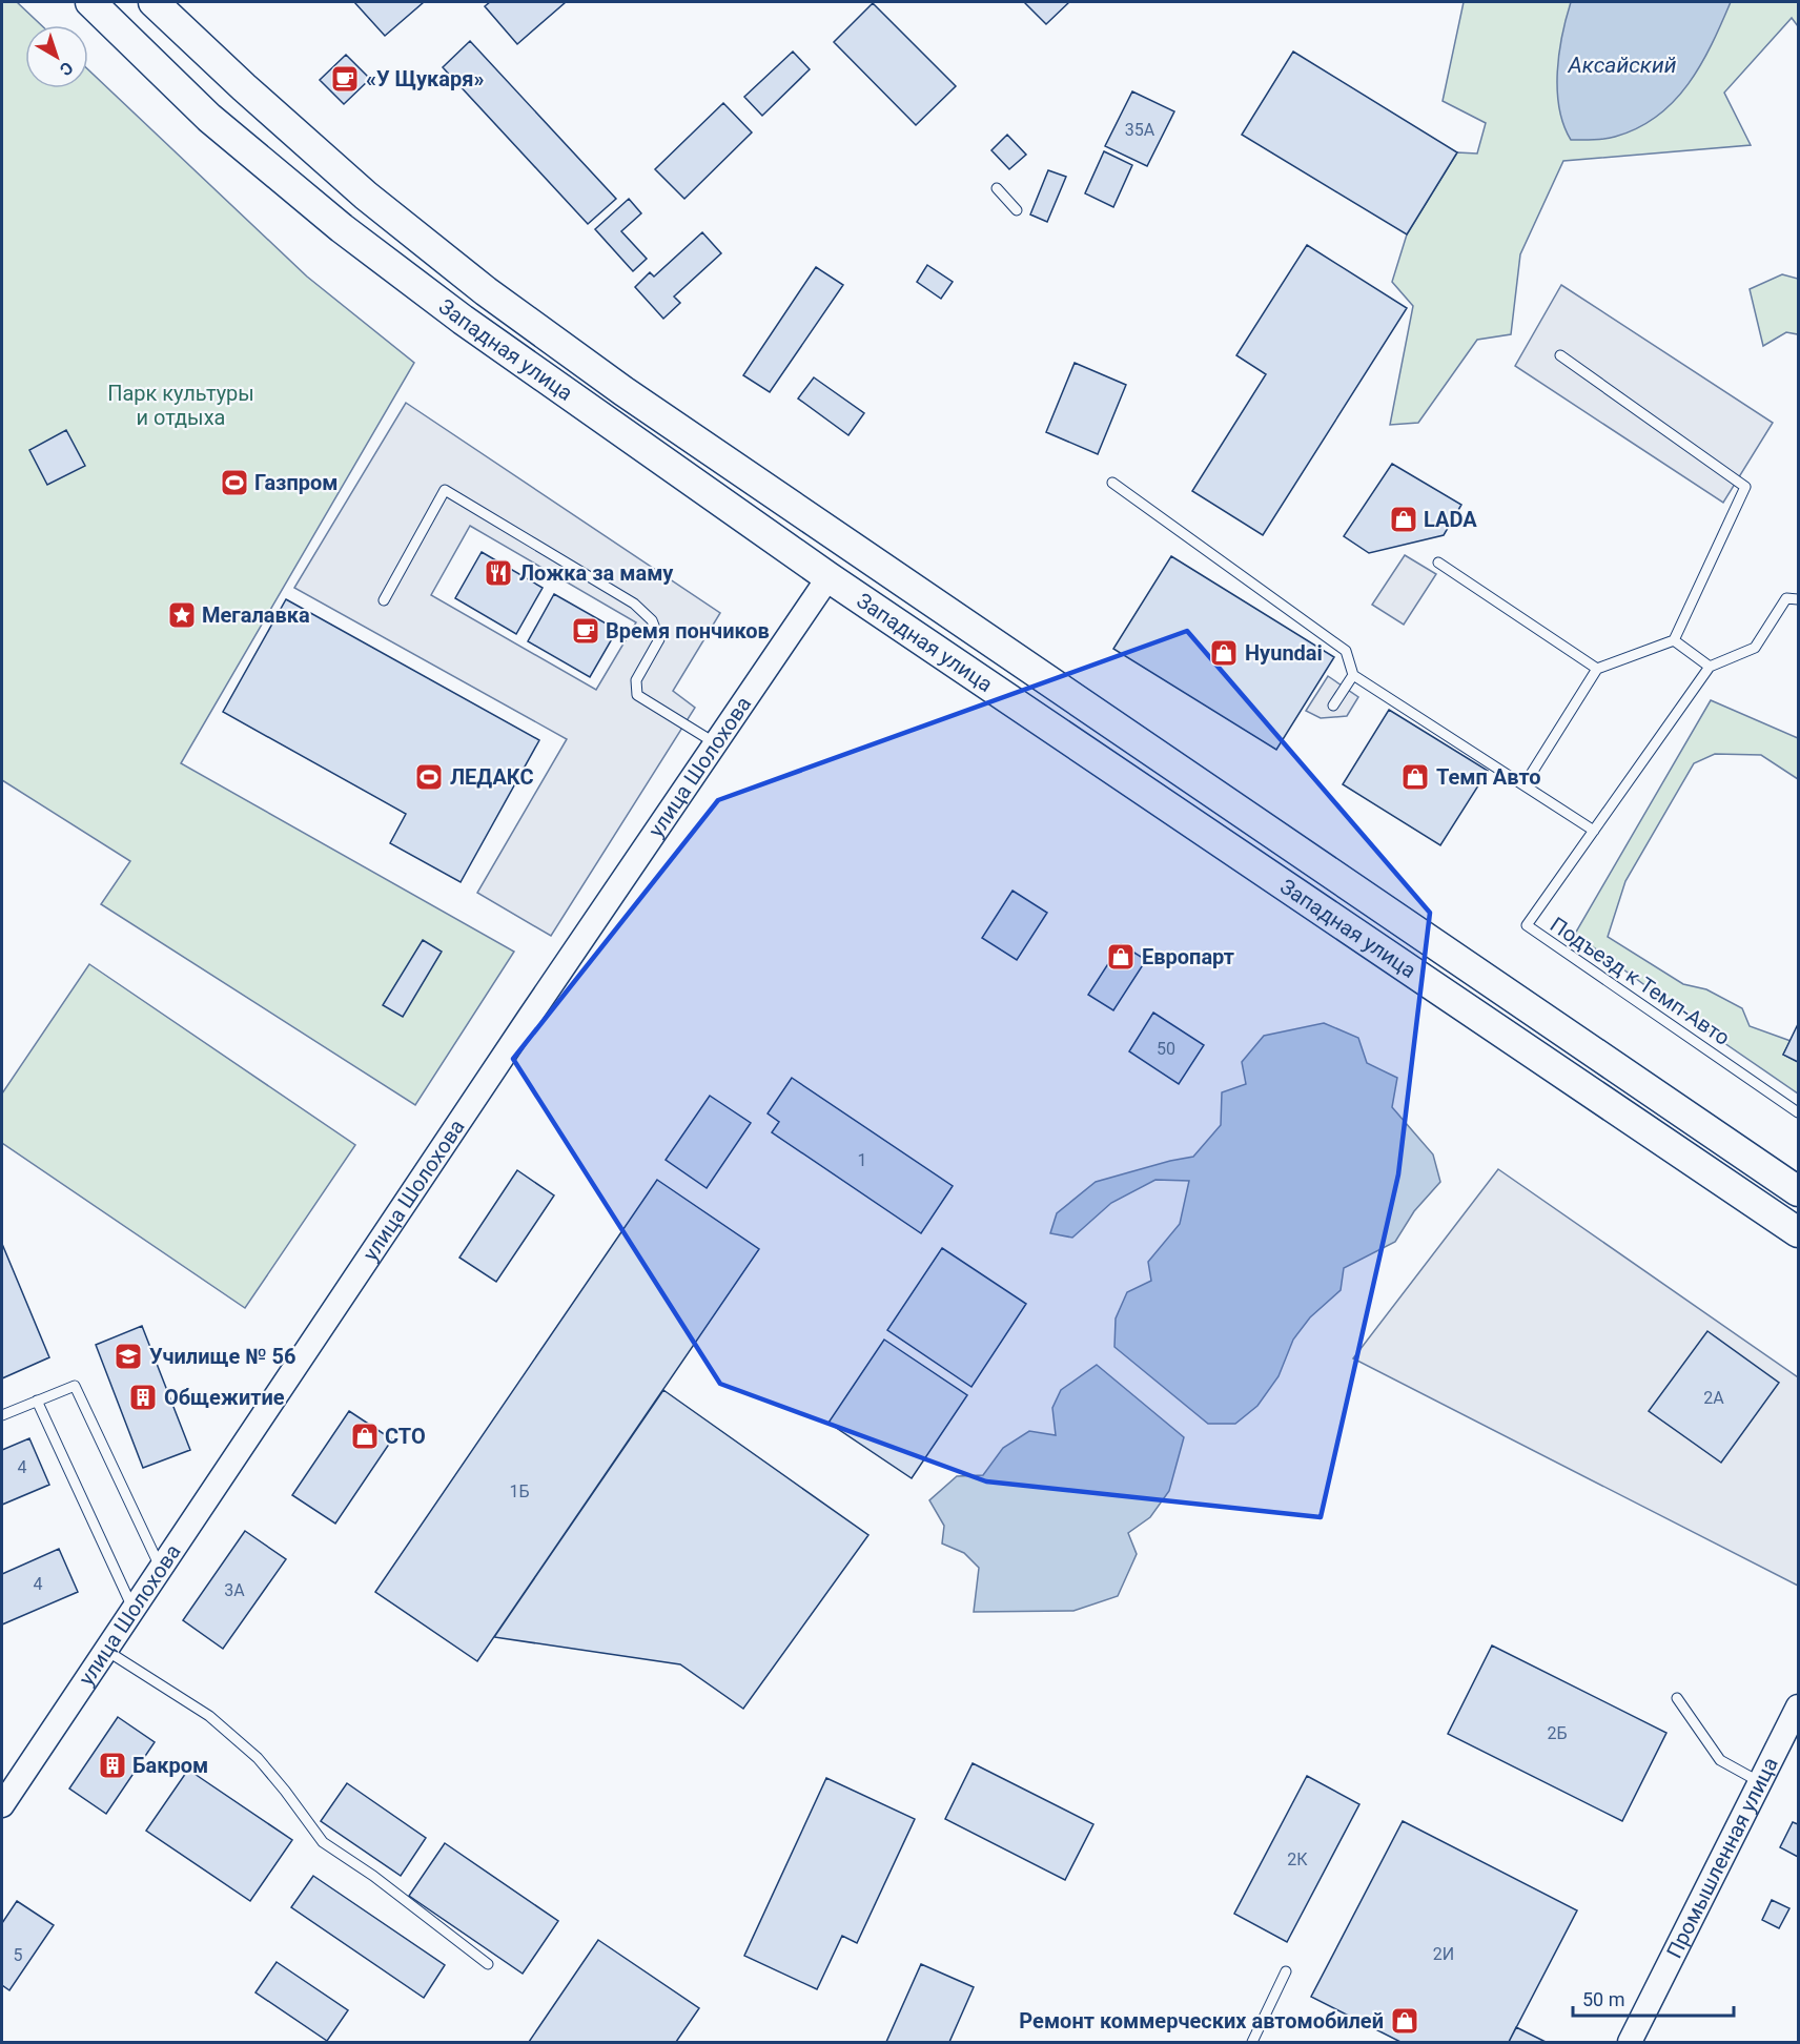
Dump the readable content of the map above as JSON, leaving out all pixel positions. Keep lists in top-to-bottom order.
{
  "streets": {
    "main road": ["Западная улица"],
    "street": ["улица Шолохова", "Промышленная улица"],
    "lane": ["Подъезд к Темп-Авто"]
  },
  "crossings": [
    ["Западная улица", "улица Шолохова"]
  ],
  "water": ["Аксайский"],
  "parks": ["Парк культуры и отдыха"],
  "places": {
    "cafe": ["«У Щукаря»", "Время пончиков"],
    "sports": ["Газпром", "ЛЕДАКС"],
    "shop": [
      "LADA",
      "Hyundai",
      "Темп Авто",
      "Европарт",
      "СТО",
      "Ремонт коммерческих автомобилей"
    ],
    "restaurant": ["Ложка за маму"],
    "place": ["Мегалавка"],
    "school or university": ["Училище № 56"],
    "building": ["Общежитие", "Бакром"]
  },
  "house_numbers": [
    "35А",
    "50",
    "1",
    "2А",
    "4",
    "1Б",
    "4",
    "3А",
    "2Б",
    "2К",
    "2И",
    "5"
  ],
  "scale_bar": "50 m",
  "north": "bottom right"
}
